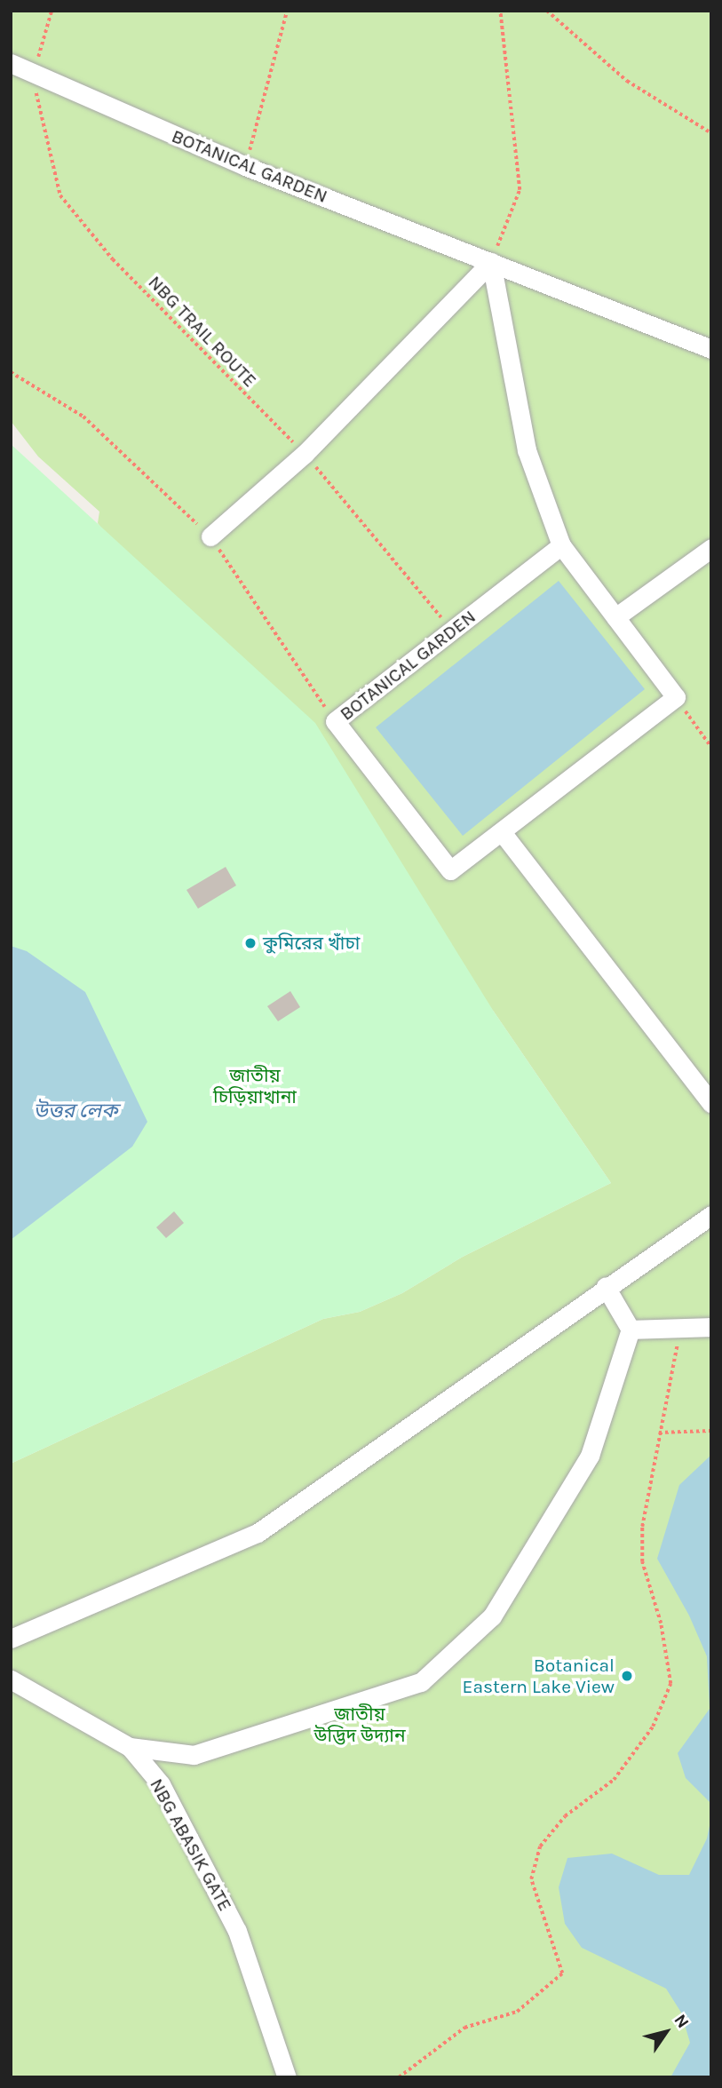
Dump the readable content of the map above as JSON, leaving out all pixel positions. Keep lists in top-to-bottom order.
{
  "streets": {
    "street": ["BOTANICAL GARDEN", "NBG ABASIK GATE"],
    "path": ["NBG TRAIL ROUTE"]
  },
  "crossings": [
    ["BOTANICAL GARDEN", "NBG TRAIL ROUTE"]
  ],
  "water": ["উত্তর লেক"],
  "parks": ["জাতীয় চিড়িয়াখানা", "জাতীয় উদ্ভিদ উদ্যান"],
  "places": ["কুমিরের খাঁচা", "Botanical Eastern Lake View"],
  "north": "top right"
}
